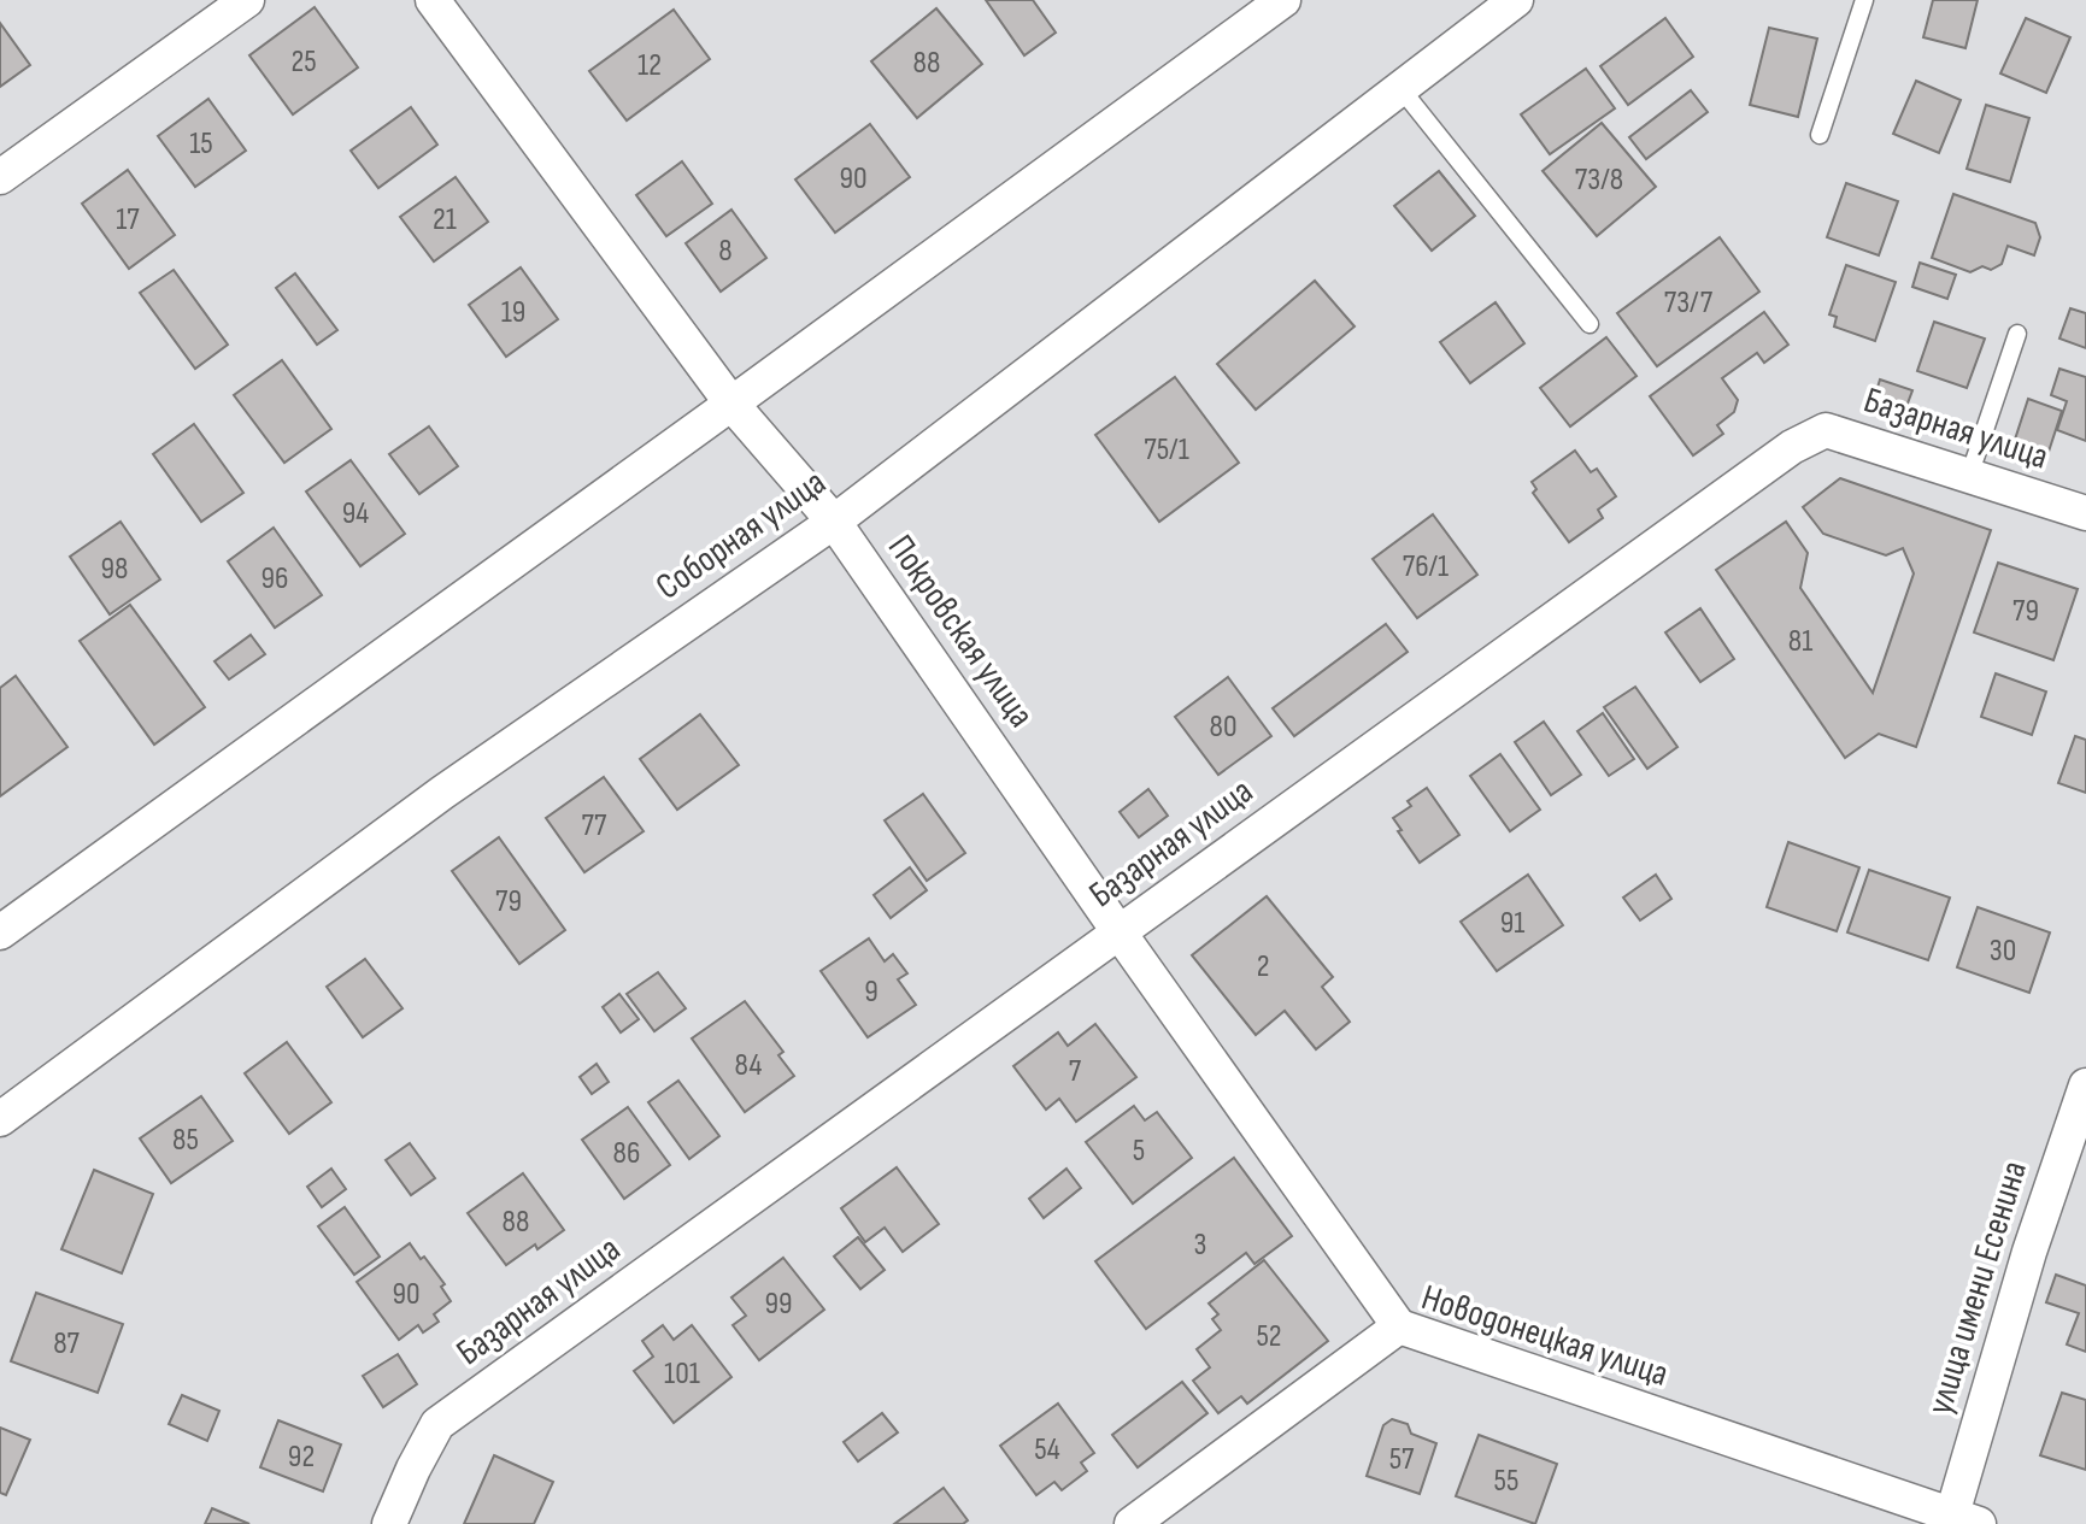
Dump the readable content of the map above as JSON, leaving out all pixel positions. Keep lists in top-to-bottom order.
{
  "streets": {
    "street": [
      "Базарная улица",
      "Соборная улица",
      "Покровская улица",
      "улица имени Есенина",
      "Новодонецкая улица"
    ]
  },
  "crossings": [
    ["Базарная улица", "Покровская улица"],
    ["Соборная улица", "Покровская улица"],
    ["Покровская улица", "Новодонецкая улица"],
    ["улица имени Есенина", "Новодонецкая улица"]
  ],
  "house_numbers": [
    "25",
    "88",
    "12",
    "15",
    "90",
    "73/8",
    "17",
    "21",
    "8",
    "73/7",
    "19",
    "75/1",
    "94",
    "76/1",
    "98",
    "96",
    "79",
    "81",
    "80",
    "77",
    "79",
    "91",
    "30",
    "2",
    "9",
    "84",
    "7",
    "85",
    "5",
    "86",
    "88",
    "3",
    "90",
    "99",
    "52",
    "87",
    "101",
    "54",
    "92",
    "57",
    "55"
  ]
}
